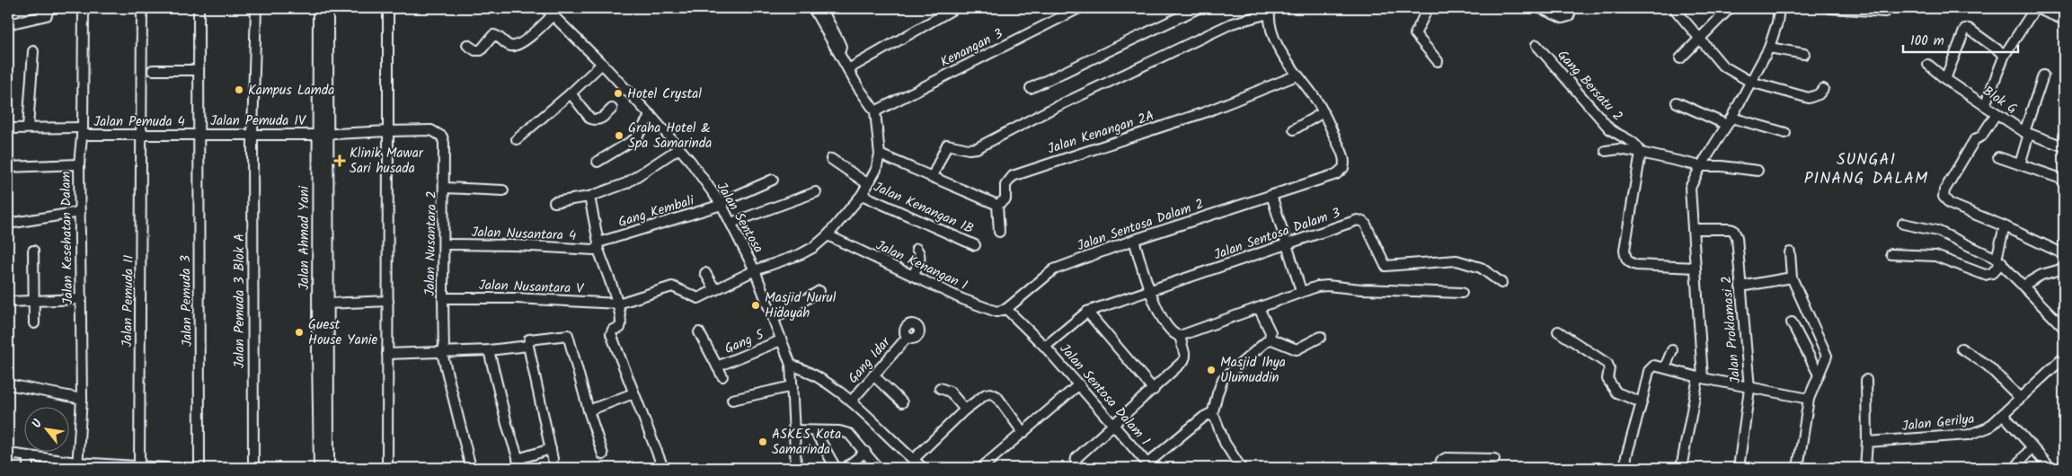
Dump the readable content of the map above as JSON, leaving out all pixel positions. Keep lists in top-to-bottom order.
{
  "streets": {
    "main road": ["Jalan Ahmad Yani"],
    "street": [
      "Kenangan 3",
      "Gang Bersatu 2",
      "Blok G",
      "Jalan Pemuda IV",
      "Jalan Pemuda 4",
      "Jalan Kenangan 2A",
      "Jalan Kenangan 1B",
      "Gang Kembali",
      "Jalan Sentosa",
      "Jalan Sentosa Dalam 2",
      "Jalan Nusantara 4",
      "Jalan Sentosa Dalam 3",
      "Jalan Kesehatan Dalam",
      "Jalan Nusantara 2",
      "Jalan Kenangan 1",
      "Jalan Nusantara V",
      "Jalan Pemuda II",
      "Jalan Pemuda 3",
      "Jalan Pemuda 3 Blok A",
      "Jalan Proklamasi 2",
      "Gang 5",
      "Gang Idar",
      "Jalan Sentosa Dalam 1",
      "Jalan Gerilya"
    ]
  },
  "crossings": [
    ["Jalan Pemuda IV", "Jalan Pemuda 4"],
    ["Jalan Pemuda IV", "Jalan Ahmad Yani"],
    ["Jalan Pemuda IV", "Jalan Nusantara 2"],
    ["Jalan Pemuda IV", "Jalan Pemuda 3"],
    ["Jalan Pemuda IV", "Jalan Pemuda 3 Blok A"],
    ["Jalan Pemuda 4", "Jalan Kesehatan Dalam"],
    ["Jalan Pemuda 4", "Jalan Pemuda II"],
    ["Jalan Pemuda 4", "Jalan Pemuda 3"],
    ["Gang Kembali", "Jalan Sentosa"],
    ["Gang Kembali", "Jalan Nusantara 4"],
    ["Jalan Sentosa", "Gang 5"],
    ["Jalan Sentosa Dalam 2", "Jalan Kenangan 1"],
    ["Jalan Sentosa Dalam 2", "Jalan Sentosa Dalam 1"],
    ["Jalan Nusantara 4", "Jalan Nusantara 2"],
    ["Jalan Sentosa Dalam 3", "Jalan Sentosa Dalam 1"],
    ["Jalan Nusantara 2", "Jalan Nusantara V"],
    ["Jalan Kenangan 1", "Jalan Sentosa Dalam 1"]
  ],
  "districts": ["SUNGAI PINANG DALAM"],
  "places": {
    "other": [
      "Kampus Lamda",
      "Hotel Crystal",
      "Graha Hotel & Spa Samarinda",
      "Masjid Nurul Hidayah",
      "Guest House Yanie",
      "Masjid Ihya Ulumuddin",
      "ASKES Kota Samarinda"
    ],
    "health": ["Klinik Mawar Sari husada"]
  },
  "scale_bar": "100 m",
  "north": "top left"
}
